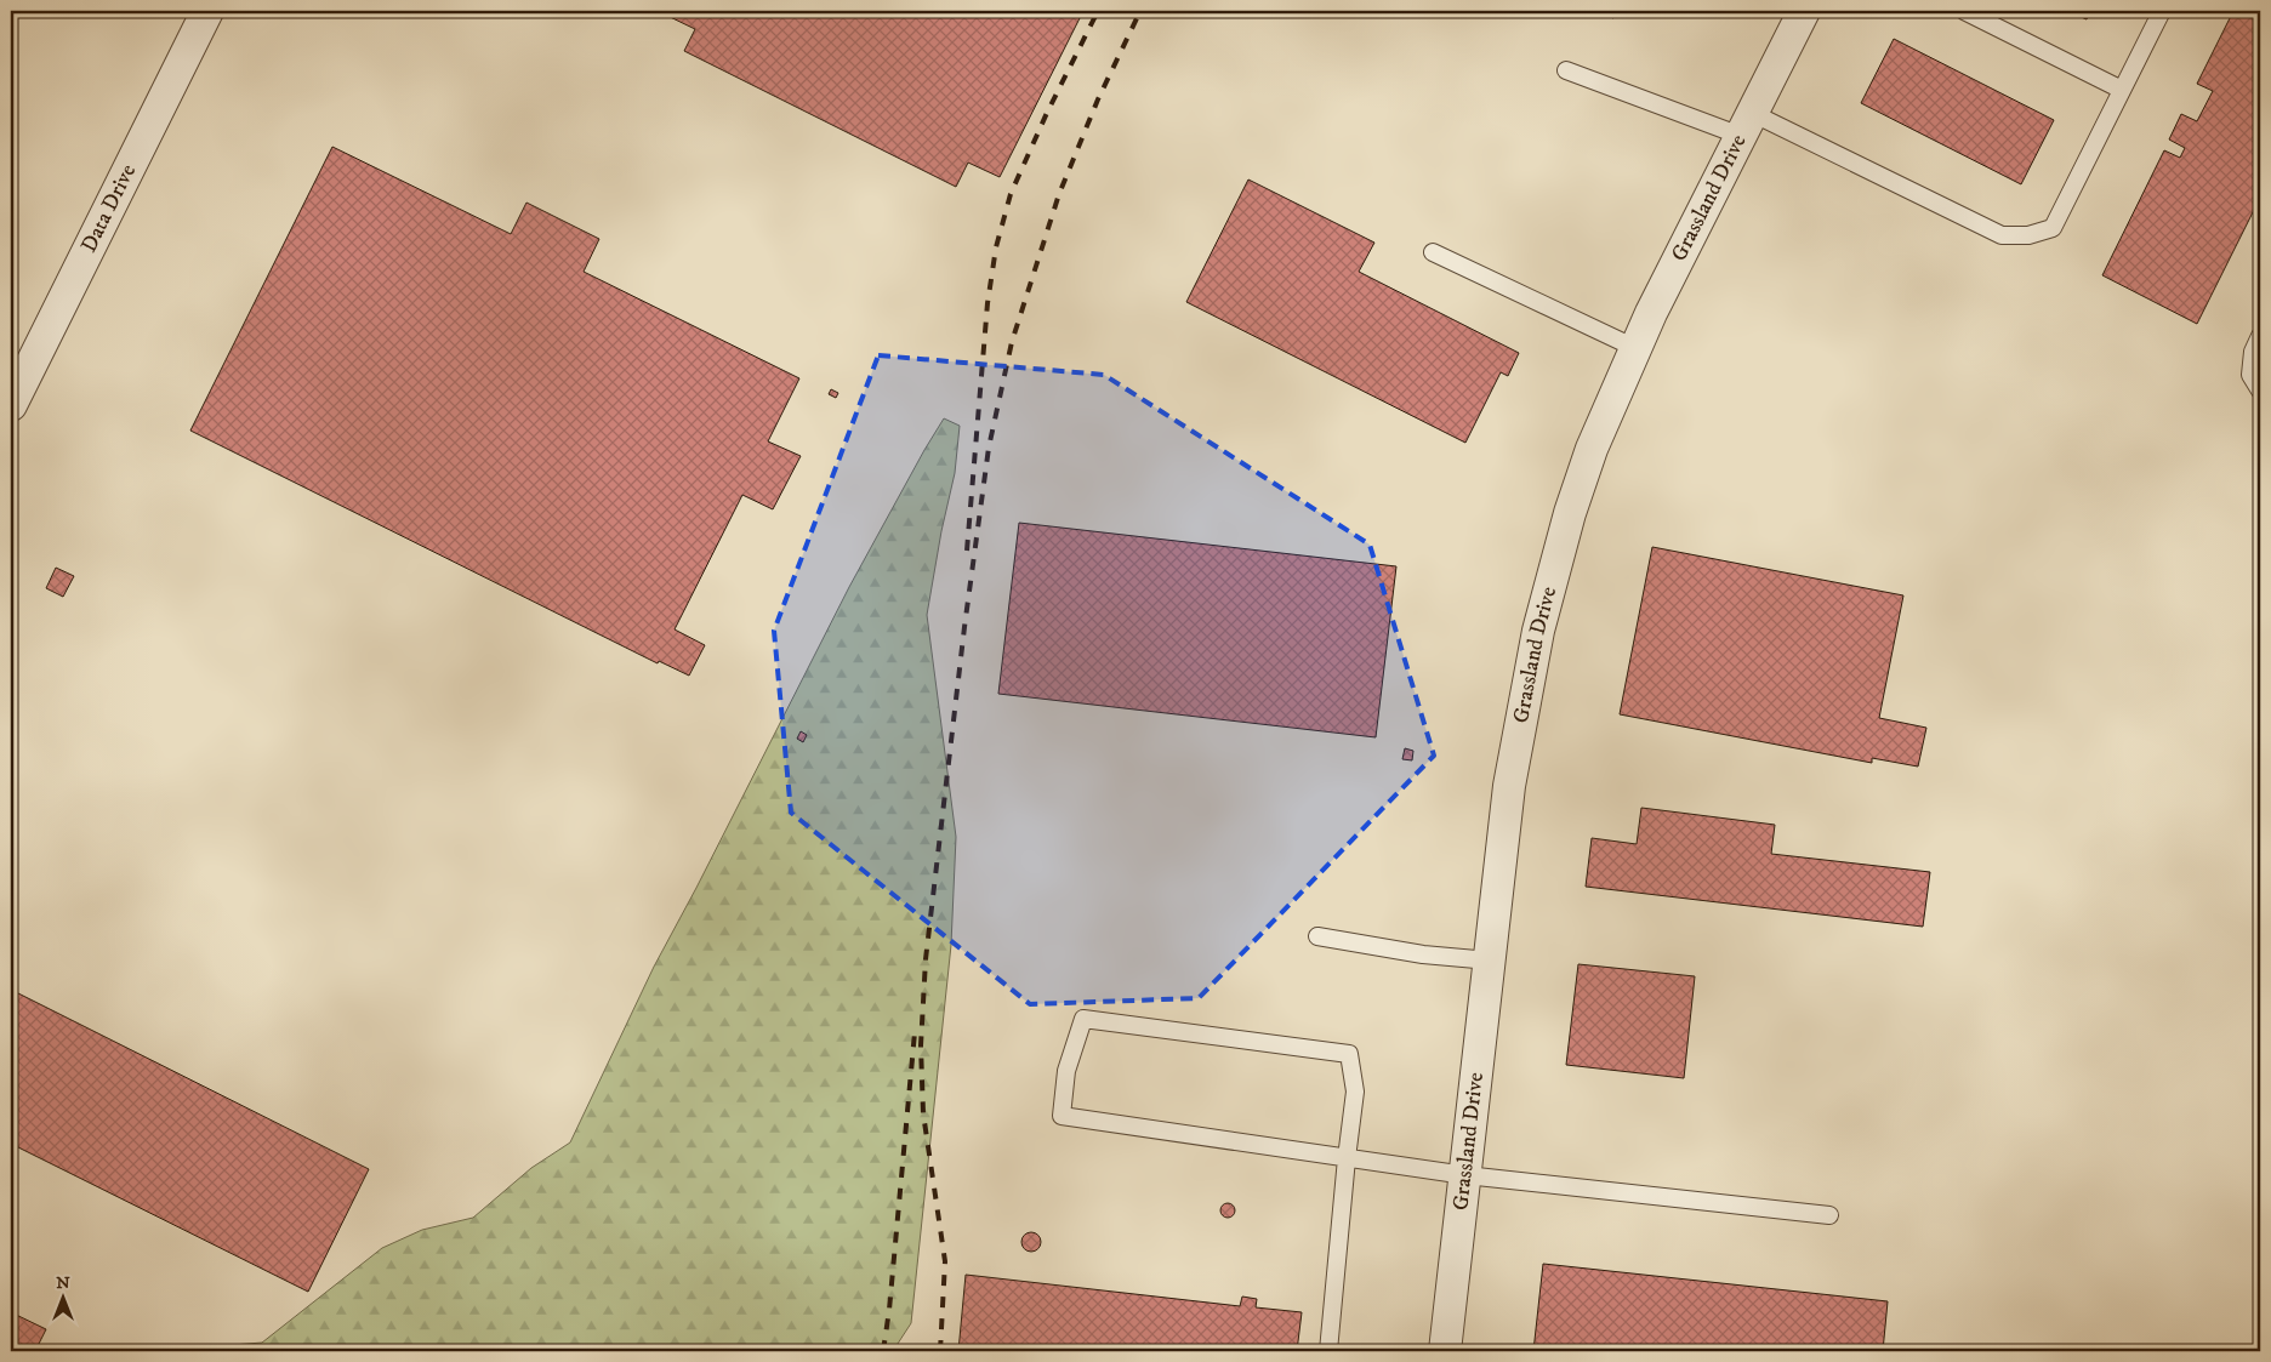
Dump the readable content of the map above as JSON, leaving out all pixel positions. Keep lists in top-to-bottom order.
{
  "streets": {
    "street": ["Grassland Drive", "Data Drive"]
  },
  "north": "top"
}
